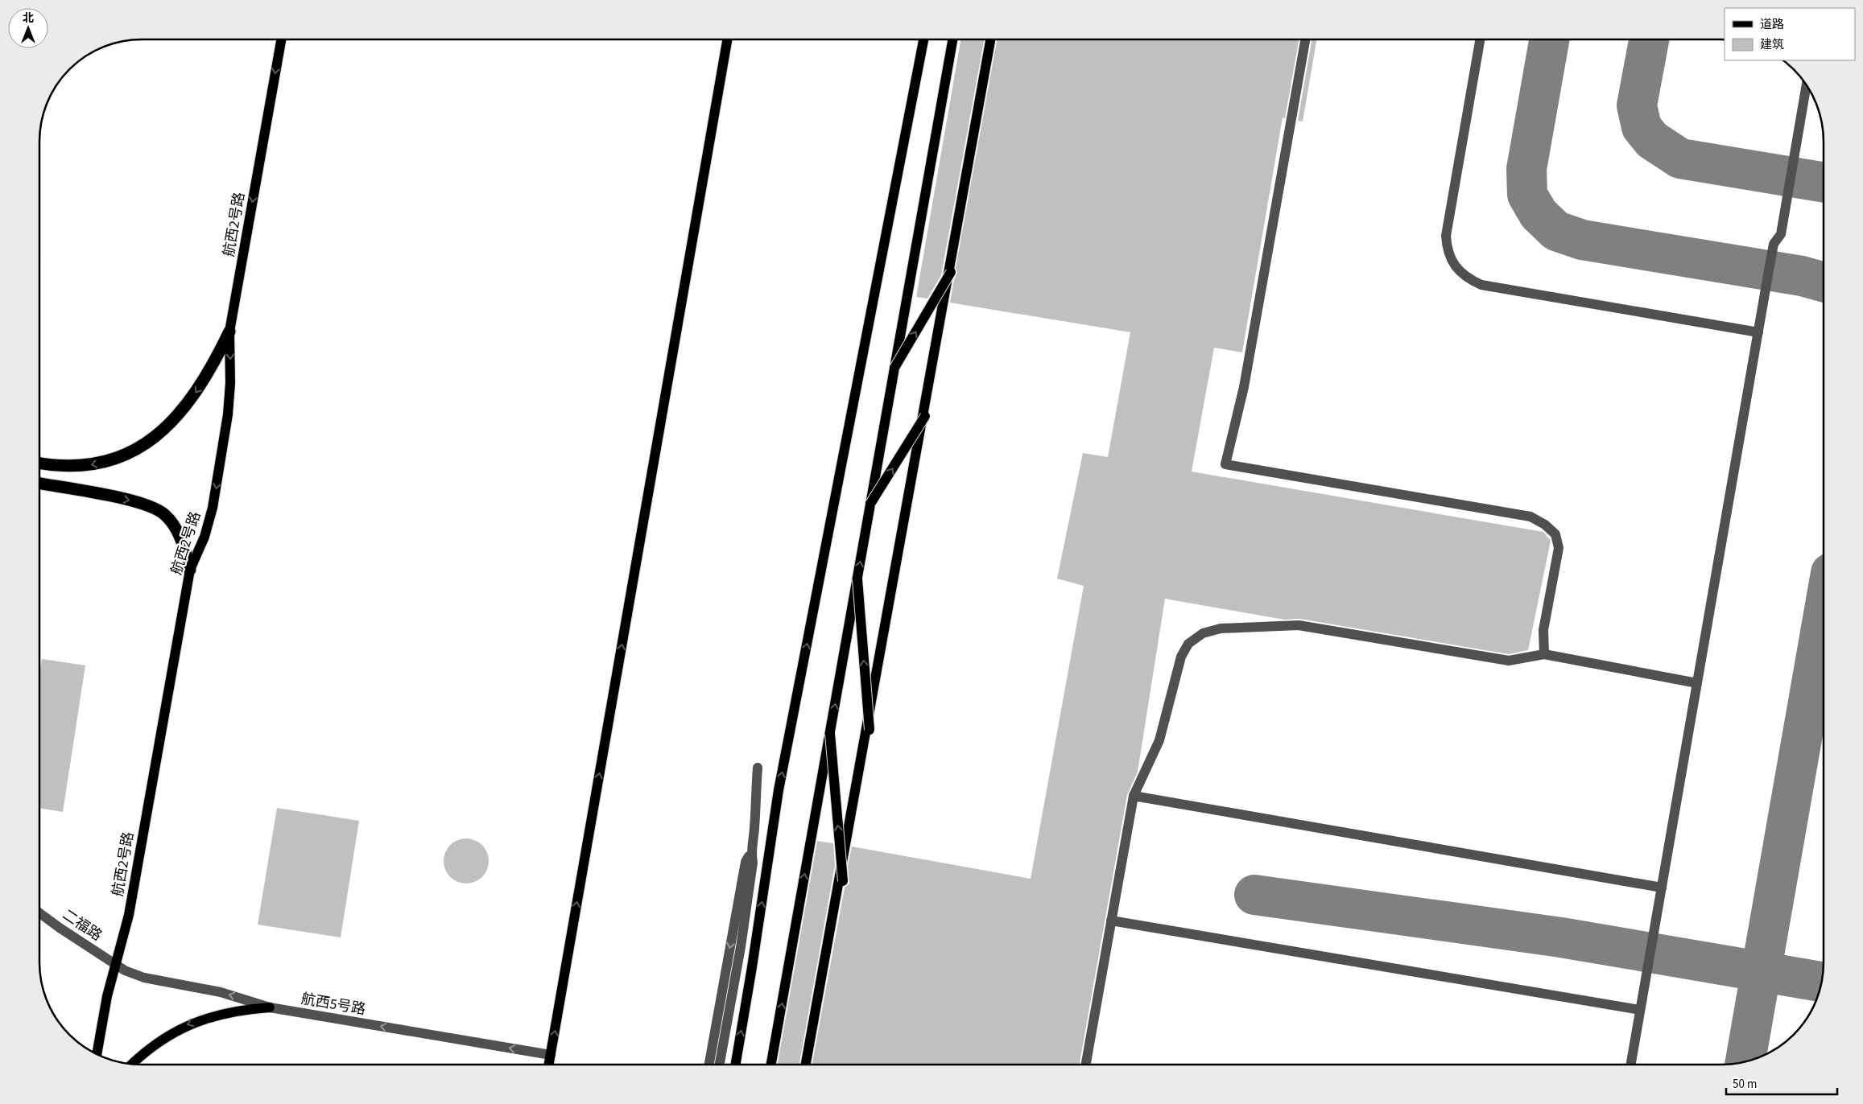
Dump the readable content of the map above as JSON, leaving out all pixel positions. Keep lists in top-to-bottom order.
{
  "streets": {
    "main road": ["航西2号路"],
    "street": ["二福路", "航西5号路"]
  },
  "crossings": [
    ["航西2号路", "二福路"],
    ["航西2号路", "航西5号路"],
    ["二福路", "航西5号路"]
  ],
  "one_way": ["航西2号路", "航西5号路"],
  "legend": ["道路", "建筑"],
  "scale_bar": "50 m",
  "north": "top"
}
